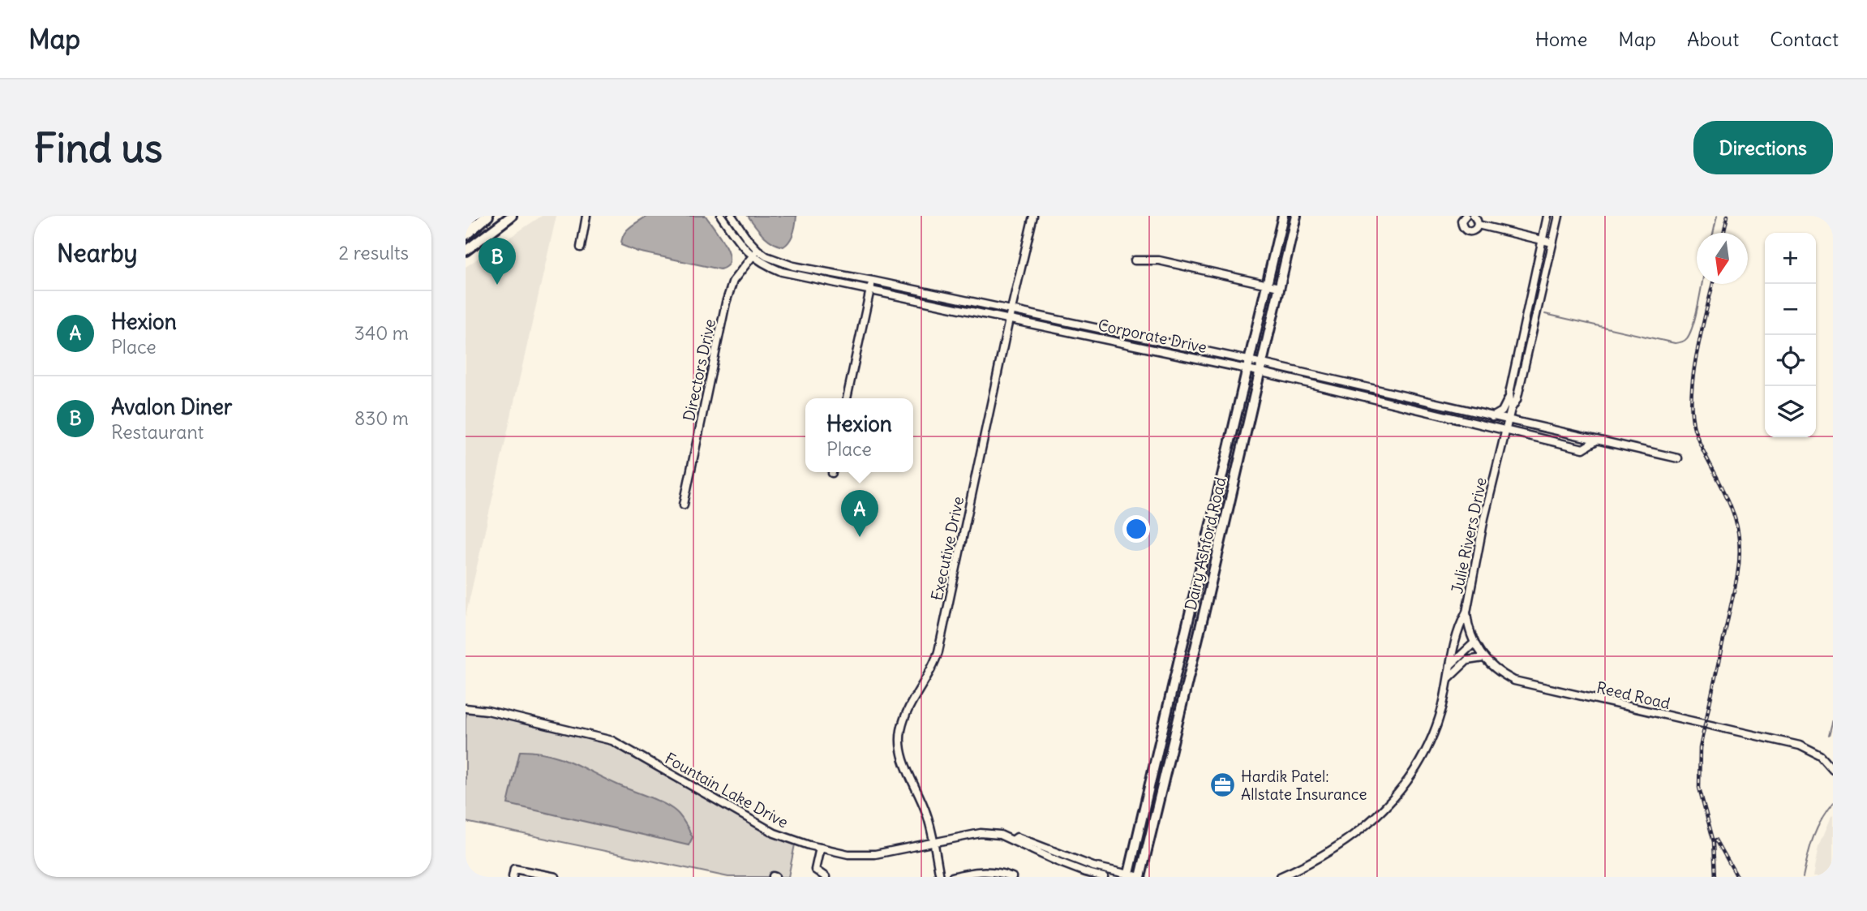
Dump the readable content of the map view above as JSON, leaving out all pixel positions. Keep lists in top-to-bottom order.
{
  "streets": {
    "main road": ["Dairy Ashford Road"],
    "street": [
      "Corporate Drive",
      "Directors Drive",
      "Julie Rivers Drive",
      "Executive Drive",
      "Reed Road",
      "Fountain Lake Drive"
    ]
  },
  "crossings": [
    ["Corporate Drive", "Directors Drive"],
    ["Corporate Drive", "Julie Rivers Drive"],
    ["Corporate Drive", "Dairy Ashford Road"],
    ["Corporate Drive", "Executive Drive"],
    ["Julie Rivers Drive", "Reed Road"],
    ["Dairy Ashford Road", "Fountain Lake Drive"],
    ["Executive Drive", "Fountain Lake Drive"]
  ],
  "places": {
    "office": ["Hardik Patel: Allstate Insurance"]
  },
  "north": "bottom",
  "page": {
    "header": "Map",
    "nav": [
      "Home",
      "Map",
      "About",
      "Contact"
    ],
    "buttons": "Directions",
    "title": "Find us",
    "heading": ["Nearby", "2 results"],
    "map_buttons": ["+", "−"],
    "pins": ["B", "A"],
    "list": [
      {
        "mark": "A",
        "name": "Hexion",
        "note": "Place",
        "value": "340 m"
      },
      {
        "mark": "B",
        "name": "Avalon Diner",
        "note": "Restaurant",
        "value": "830 m"
      }
    ],
    "popup": ["Hexion", "Place"]
  }
}
